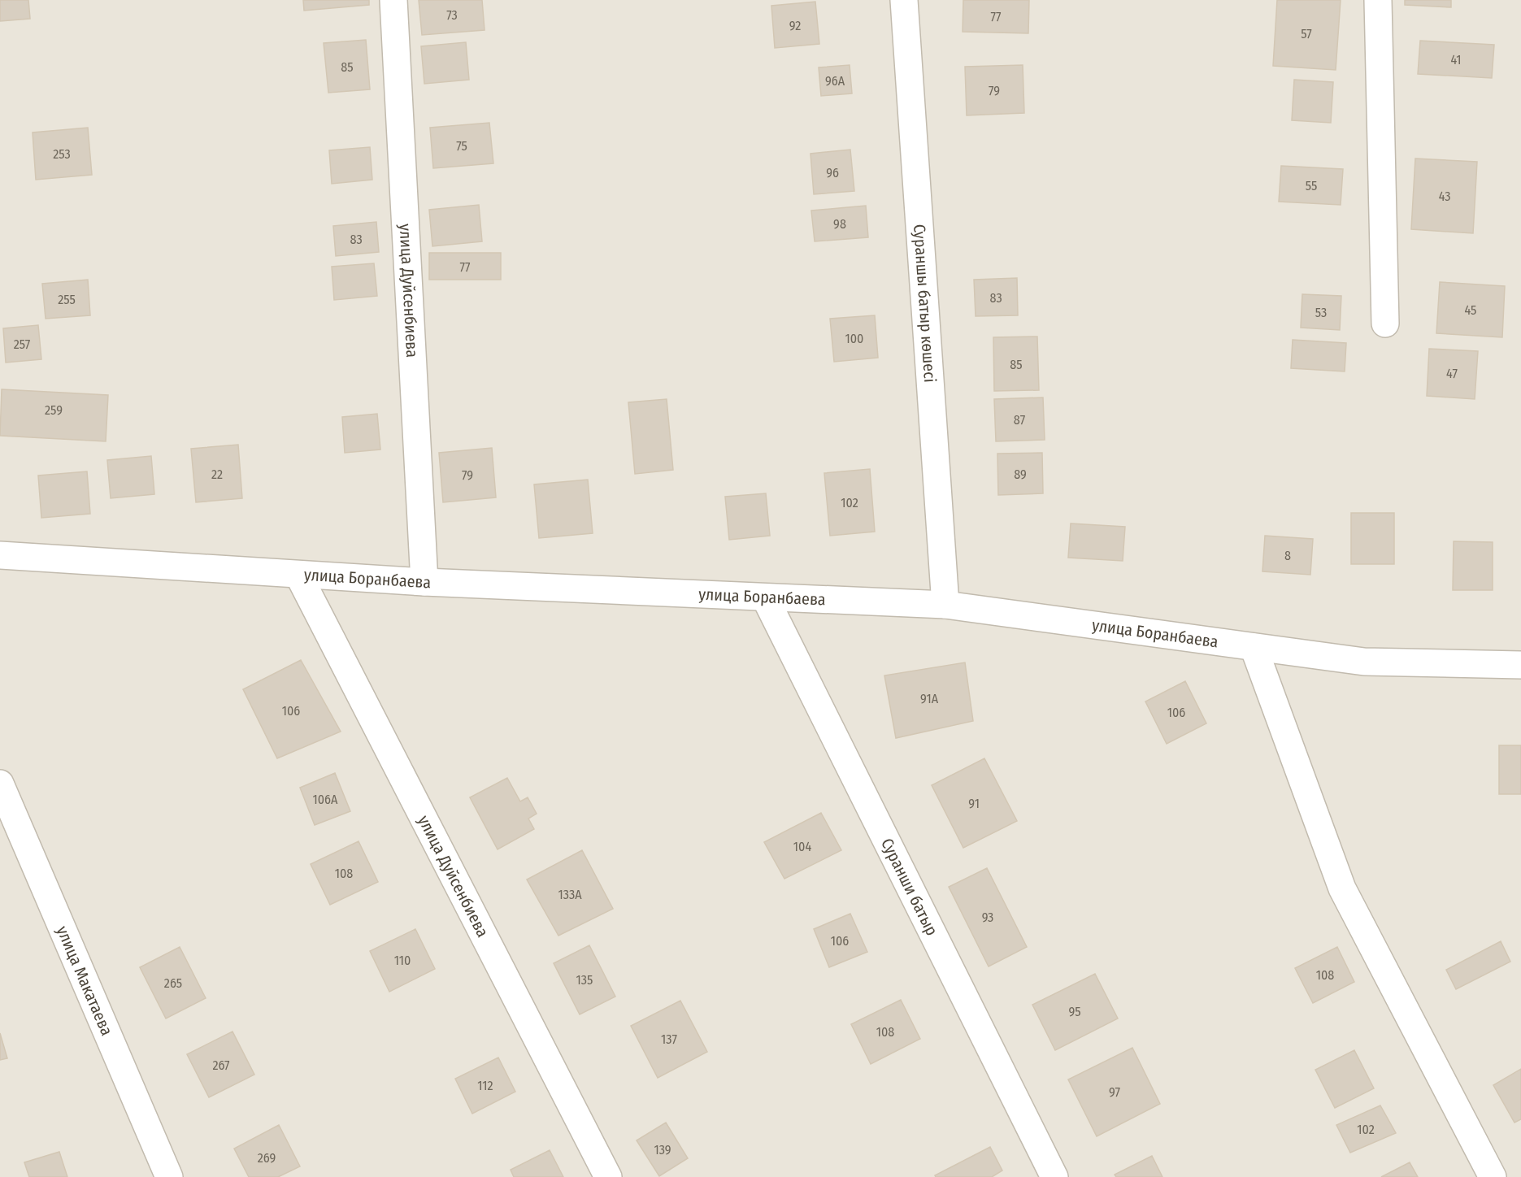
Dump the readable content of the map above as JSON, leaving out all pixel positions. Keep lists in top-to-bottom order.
{
  "streets": {
    "street": [
      "улица Дуйсенбиева",
      "Сураншы батыр көшесі",
      "улица Боранбаева",
      "Суранши батыр",
      "улица Макатаева"
    ]
  },
  "crossings": [
    ["улица Дуйсенбиева", "улица Боранбаева"],
    ["Сураншы батыр көшесі", "улица Боранбаева"],
    ["улица Боранбаева", "Суранши батыр"]
  ],
  "house_numbers": [
    "73",
    "77",
    "92",
    "57",
    "41",
    "85",
    "96А",
    "79",
    "75",
    "253",
    "96",
    "55",
    "43",
    "98",
    "83",
    "77",
    "83",
    "255",
    "45",
    "53",
    "100",
    "257",
    "85",
    "47",
    "259",
    "87",
    "22",
    "89",
    "79",
    "102",
    "8",
    "91А",
    "106",
    "106",
    "106А",
    "91",
    "104",
    "108",
    "133А",
    "93",
    "106",
    "110",
    "108",
    "135",
    "265",
    "95",
    "108",
    "137",
    "267",
    "112",
    "97",
    "102",
    "139",
    "269"
  ]
}
